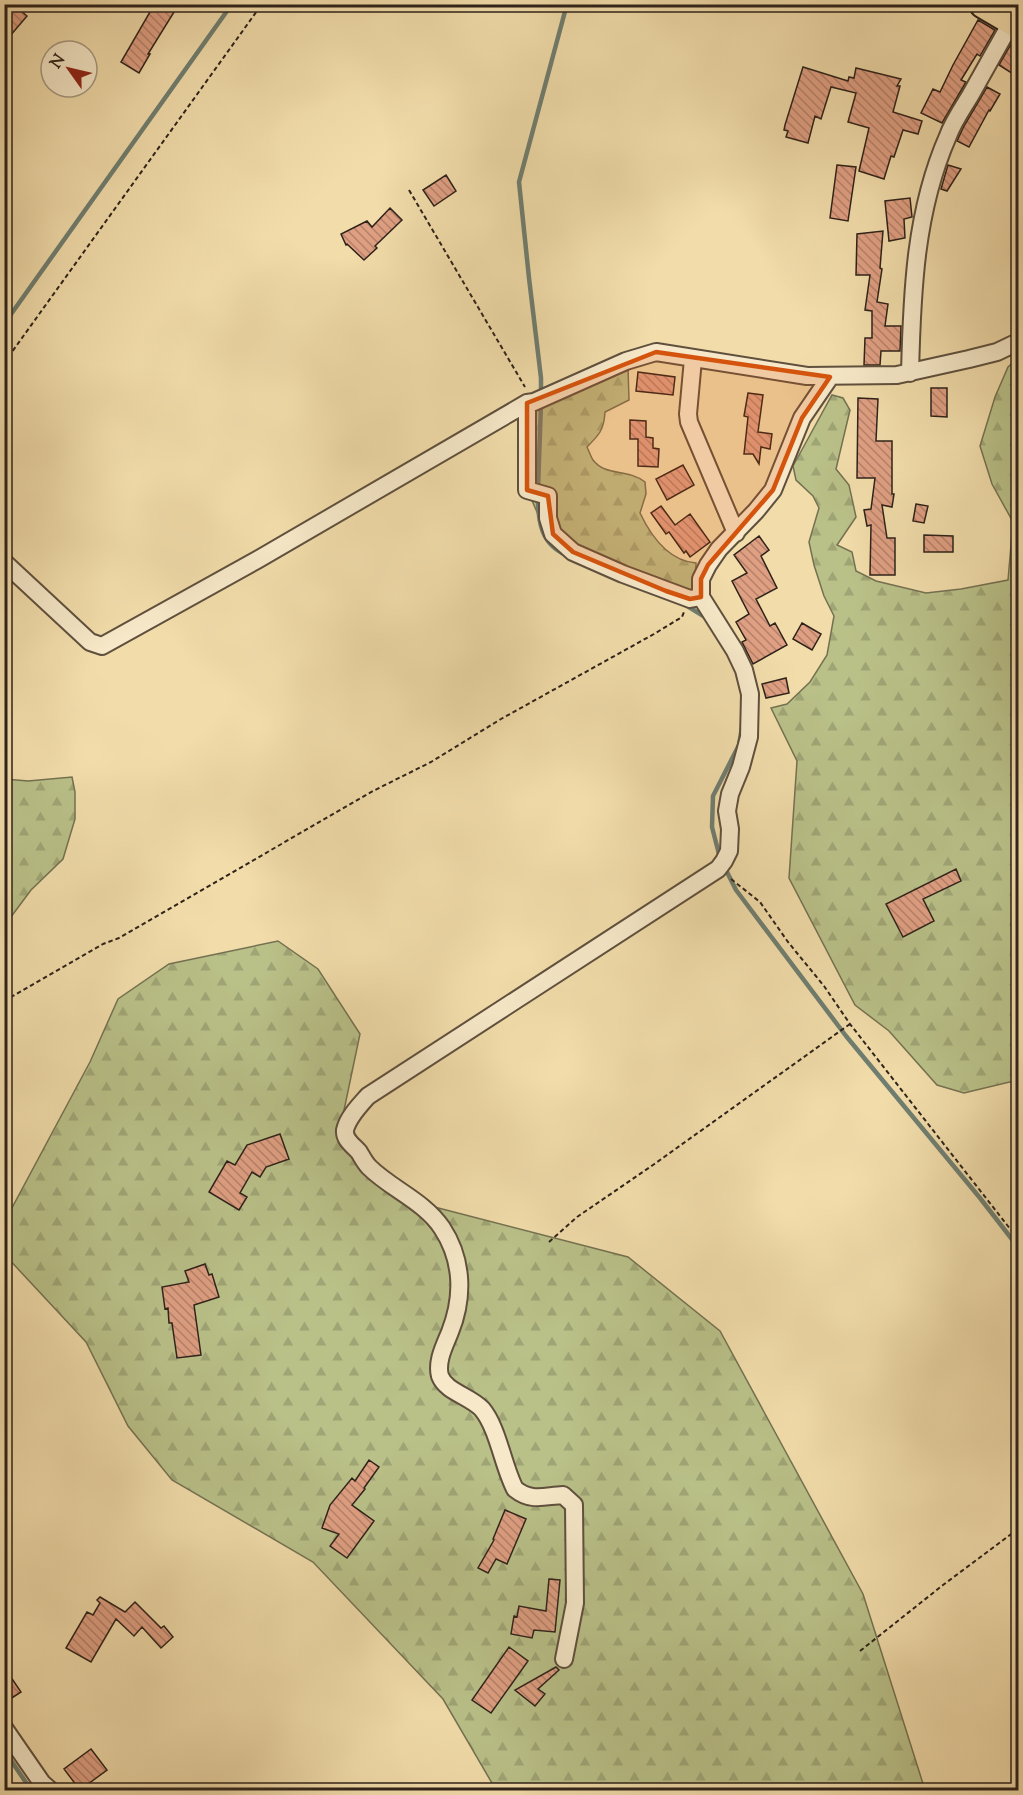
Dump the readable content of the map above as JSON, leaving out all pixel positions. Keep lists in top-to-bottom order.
{
  "north": "top left"
}
